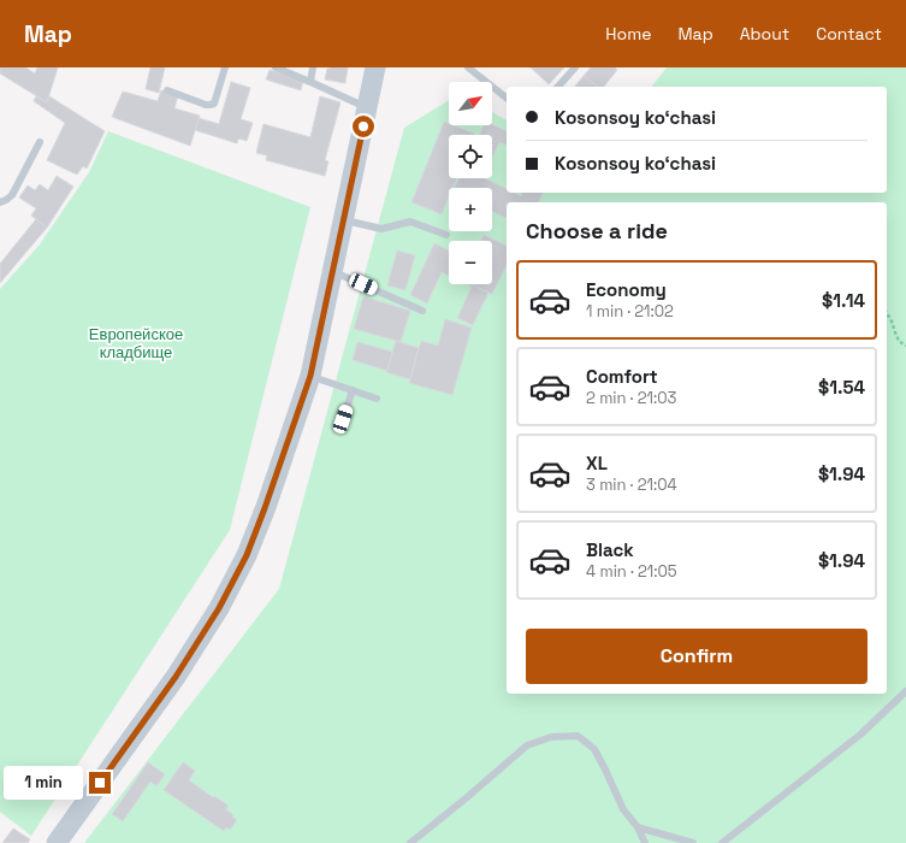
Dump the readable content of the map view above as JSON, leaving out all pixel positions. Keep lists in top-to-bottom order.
{
  "parks": ["Европейское кладбище"],
  "north": "top right",
  "page": {
    "header": "Map",
    "nav": [
      "Home",
      "Map",
      "About",
      "Contact"
    ],
    "map_buttons": ["+", "−"],
    "banner": ["Kosonsoy koʻchasi", "Kosonsoy koʻchasi"],
    "heading": "Choose a ride",
    "list": [
      {
        "name": "Economy",
        "note": "1 min · 21:02",
        "value": "$1.14"
      },
      {
        "name": "Comfort",
        "note": "2 min · 21:03",
        "value": "$1.54"
      },
      {
        "name": "XL",
        "note": "3 min · 21:04",
        "value": "$1.94"
      },
      {
        "name": "Black",
        "note": "4 min · 21:05",
        "value": "$1.94"
      }
    ],
    "buttons": "Confirm",
    "bubble": "1 min"
  }
}
